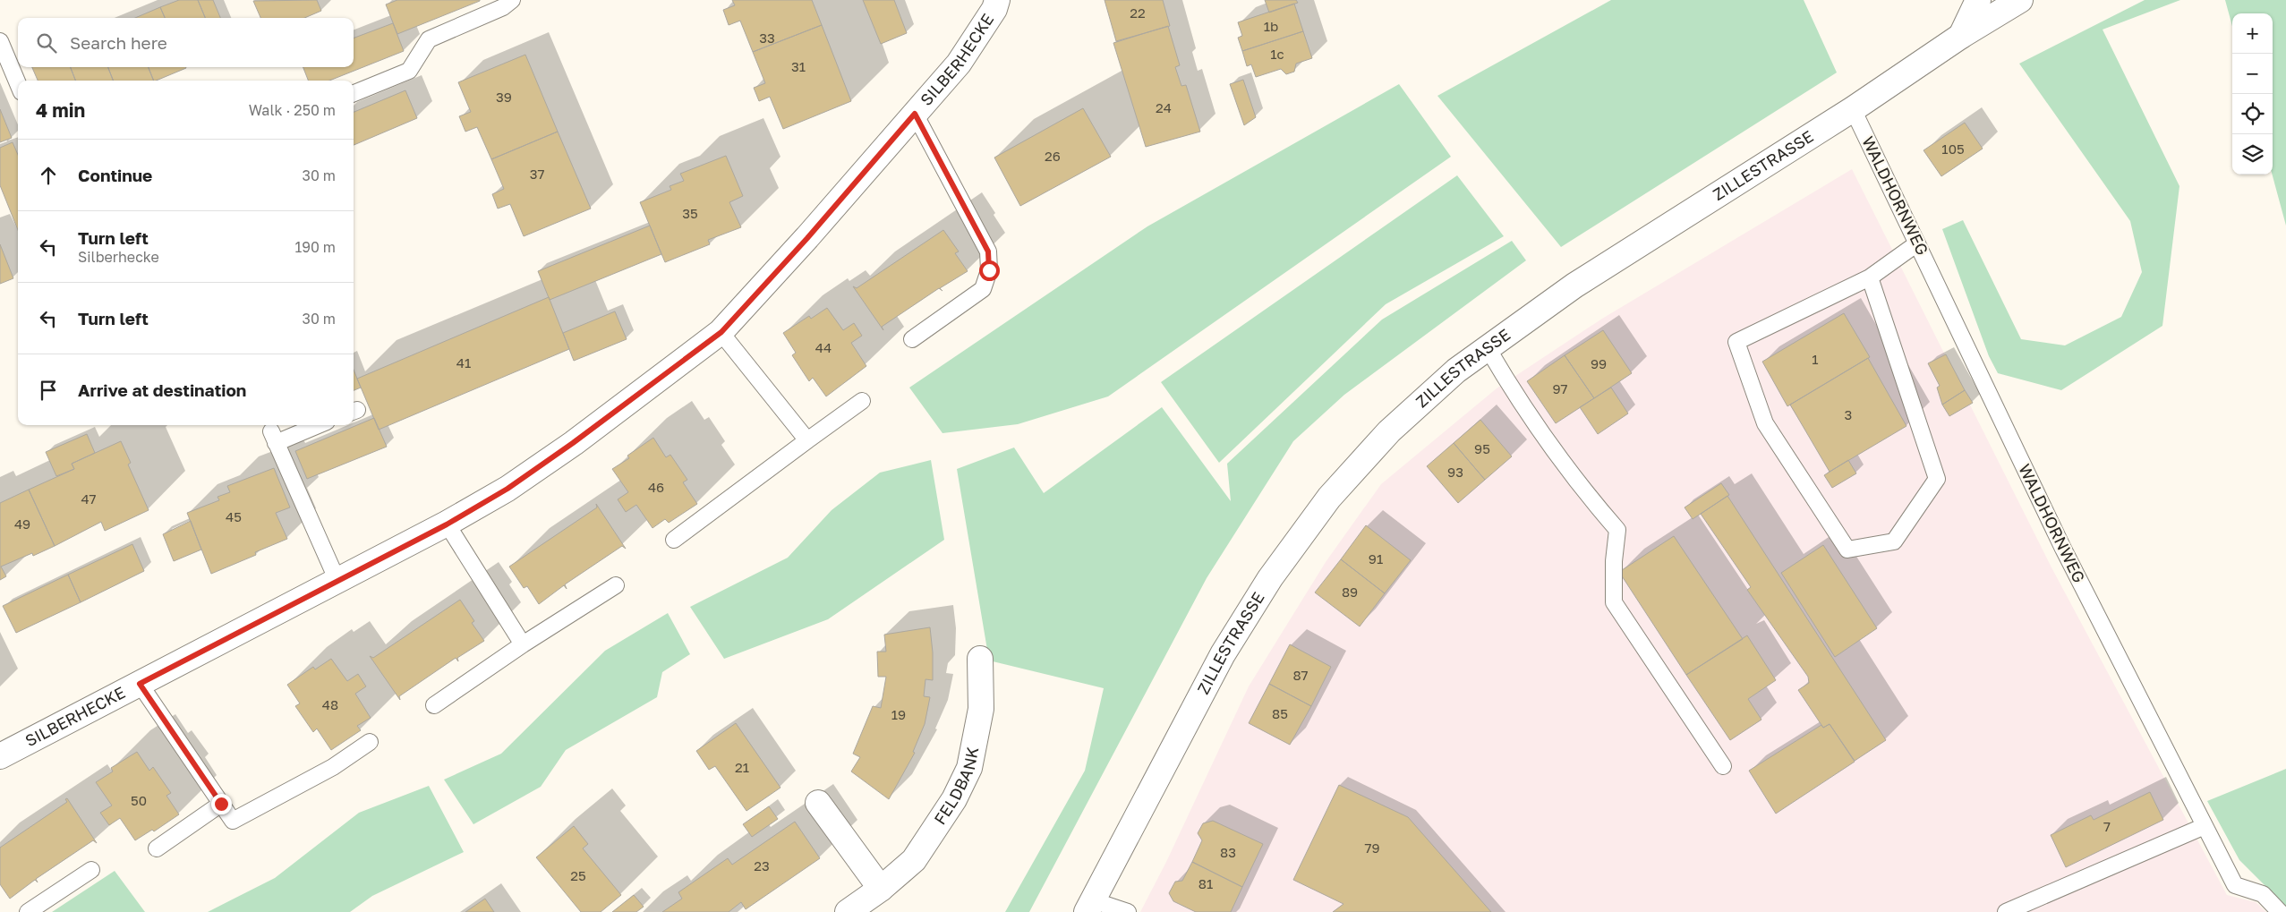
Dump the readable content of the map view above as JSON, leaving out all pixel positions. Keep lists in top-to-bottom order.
{
  "streets": {
    "street": ["SILBERHECKE", "ZILLESTRASSE", "FELDBANK"],
    "lane": ["WALDHORNWEG"]
  },
  "crossings": [
    ["ZILLESTRASSE", "WALDHORNWEG"]
  ],
  "house_numbers": [
    "22",
    "1b",
    "33",
    "1c",
    "31",
    "39",
    "24",
    "105",
    "26",
    "37",
    "35",
    "44",
    "1",
    "41",
    "99",
    "97",
    "3",
    "95",
    "93",
    "46",
    "47",
    "45",
    "49",
    "91",
    "89",
    "87",
    "48",
    "85",
    "19",
    "21",
    "50",
    "7",
    "79",
    "83",
    "23",
    "25",
    "81"
  ],
  "page": {
    "map_buttons": ["+", "−"],
    "search": "Search here",
    "heading": ["4 min", "Walk · 250 m"],
    "list": [
      ["Continue", "30 m"],
      ["Turn left", "Silberhecke", "190 m"],
      ["Turn left", "30 m"],
      "Arrive at destination"
    ]
  }
}
